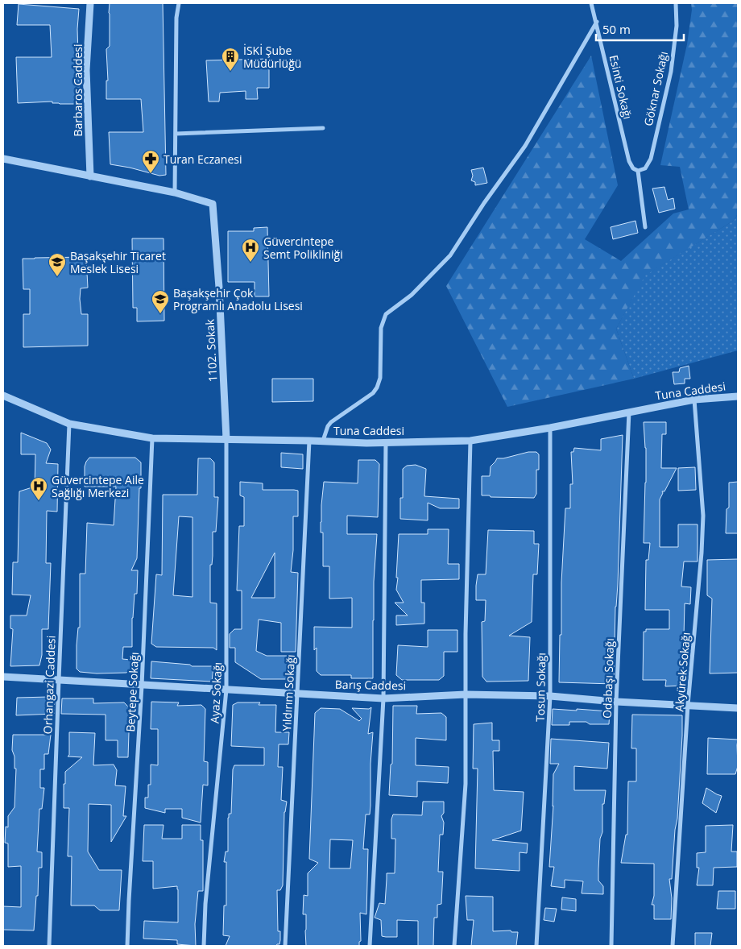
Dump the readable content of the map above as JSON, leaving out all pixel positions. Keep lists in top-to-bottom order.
{
  "streets": {
    "street": [
      "Esinti Sokağı",
      "Göknar Sokağı",
      "Barbaros Caddesi",
      "1102. Sokak",
      "Tuna Caddesi",
      "Akyürek Sokağı",
      "Odabaşı Sokağı",
      "Orhangazi Caddesi",
      "Barış Caddesi",
      "Tosun Sokağı",
      "Beytepe Sokağı",
      "Ayaz Sokağı",
      "Yıldırım Sokağı"
    ]
  },
  "crossings": [
    ["Esinti Sokağı", "Göknar Sokağı"],
    ["Barbaros Caddesi", "1102. Sokak"],
    ["1102. Sokak", "Tuna Caddesi"],
    ["1102. Sokak", "Ayaz Sokağı"],
    ["Tuna Caddesi", "Akyürek Sokağı"],
    ["Tuna Caddesi", "Odabaşı Sokağı"],
    ["Tuna Caddesi", "Orhangazi Caddesi"],
    ["Tuna Caddesi", "Tosun Sokağı"],
    ["Tuna Caddesi", "Beytepe Sokağı"],
    ["Tuna Caddesi", "Ayaz Sokağı"],
    ["Tuna Caddesi", "Yıldırım Sokağı"],
    ["Akyürek Sokağı", "Barış Caddesi"],
    ["Odabaşı Sokağı", "Barış Caddesi"],
    ["Orhangazi Caddesi", "Barış Caddesi"],
    ["Barış Caddesi", "Tosun Sokağı"],
    ["Barış Caddesi", "Beytepe Sokağı"],
    ["Barış Caddesi", "Ayaz Sokağı"],
    ["Barış Caddesi", "Yıldırım Sokağı"]
  ],
  "places": {
    "building": ["İSKİ Şube Müdürlüğü"],
    "pharmacy": ["Turan Eczanesi"],
    "hospital": ["Güvercintepe Semt Polikliniği", "Güvercintepe Aile Sağlığı Merkezi"],
    "school or university": ["Başakşehir Ticaret Meslek Lisesi", "Başakşehir Çok Programlı Anadolu Lisesi"]
  },
  "scale_bar": "50 m"
}
